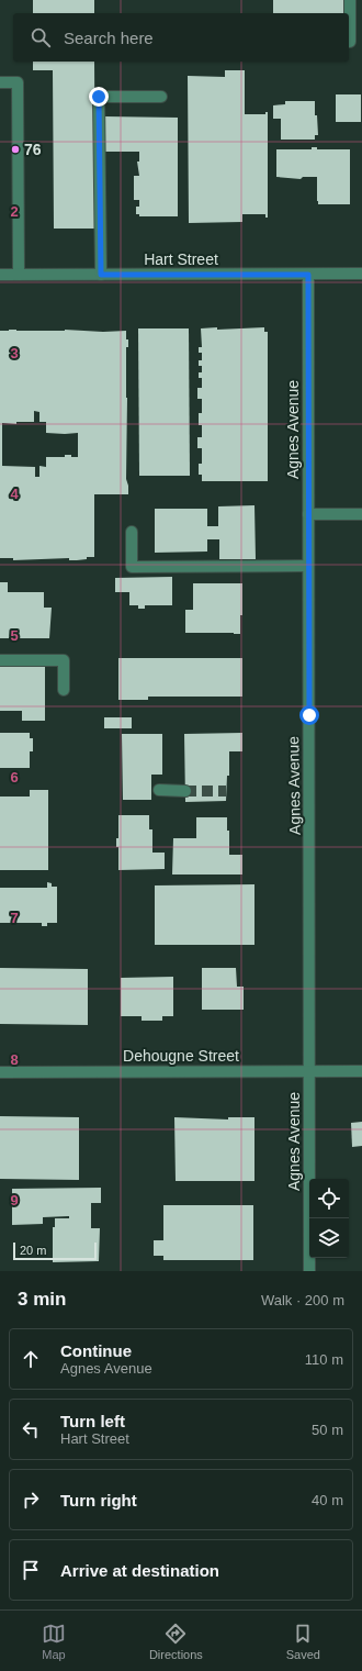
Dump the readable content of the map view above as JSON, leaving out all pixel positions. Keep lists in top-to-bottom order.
{
  "streets": {
    "street": ["Hart Street", "Agnes Avenue", "Dehougne Street"]
  },
  "crossings": [
    ["Hart Street", "Agnes Avenue"],
    ["Agnes Avenue", "Dehougne Street"]
  ],
  "places": ["76"],
  "scale_bar": "20 m",
  "page": {
    "search": "Search here",
    "scale": "20 m",
    "heading": ["3 min", "Walk · 200 m"],
    "list": [
      ["Continue", "Agnes Avenue", "110 m"],
      ["Turn left", "Hart Street", "50 m"],
      ["Turn right", "40 m"],
      "Arrive at destination"
    ],
    "nav": ["Map", "Directions", "Saved"]
  },
  "grid": {
    "rows": [
      "2",
      "3",
      "4",
      "5",
      "6",
      "7",
      "8",
      "9"
    ]
  }
}
